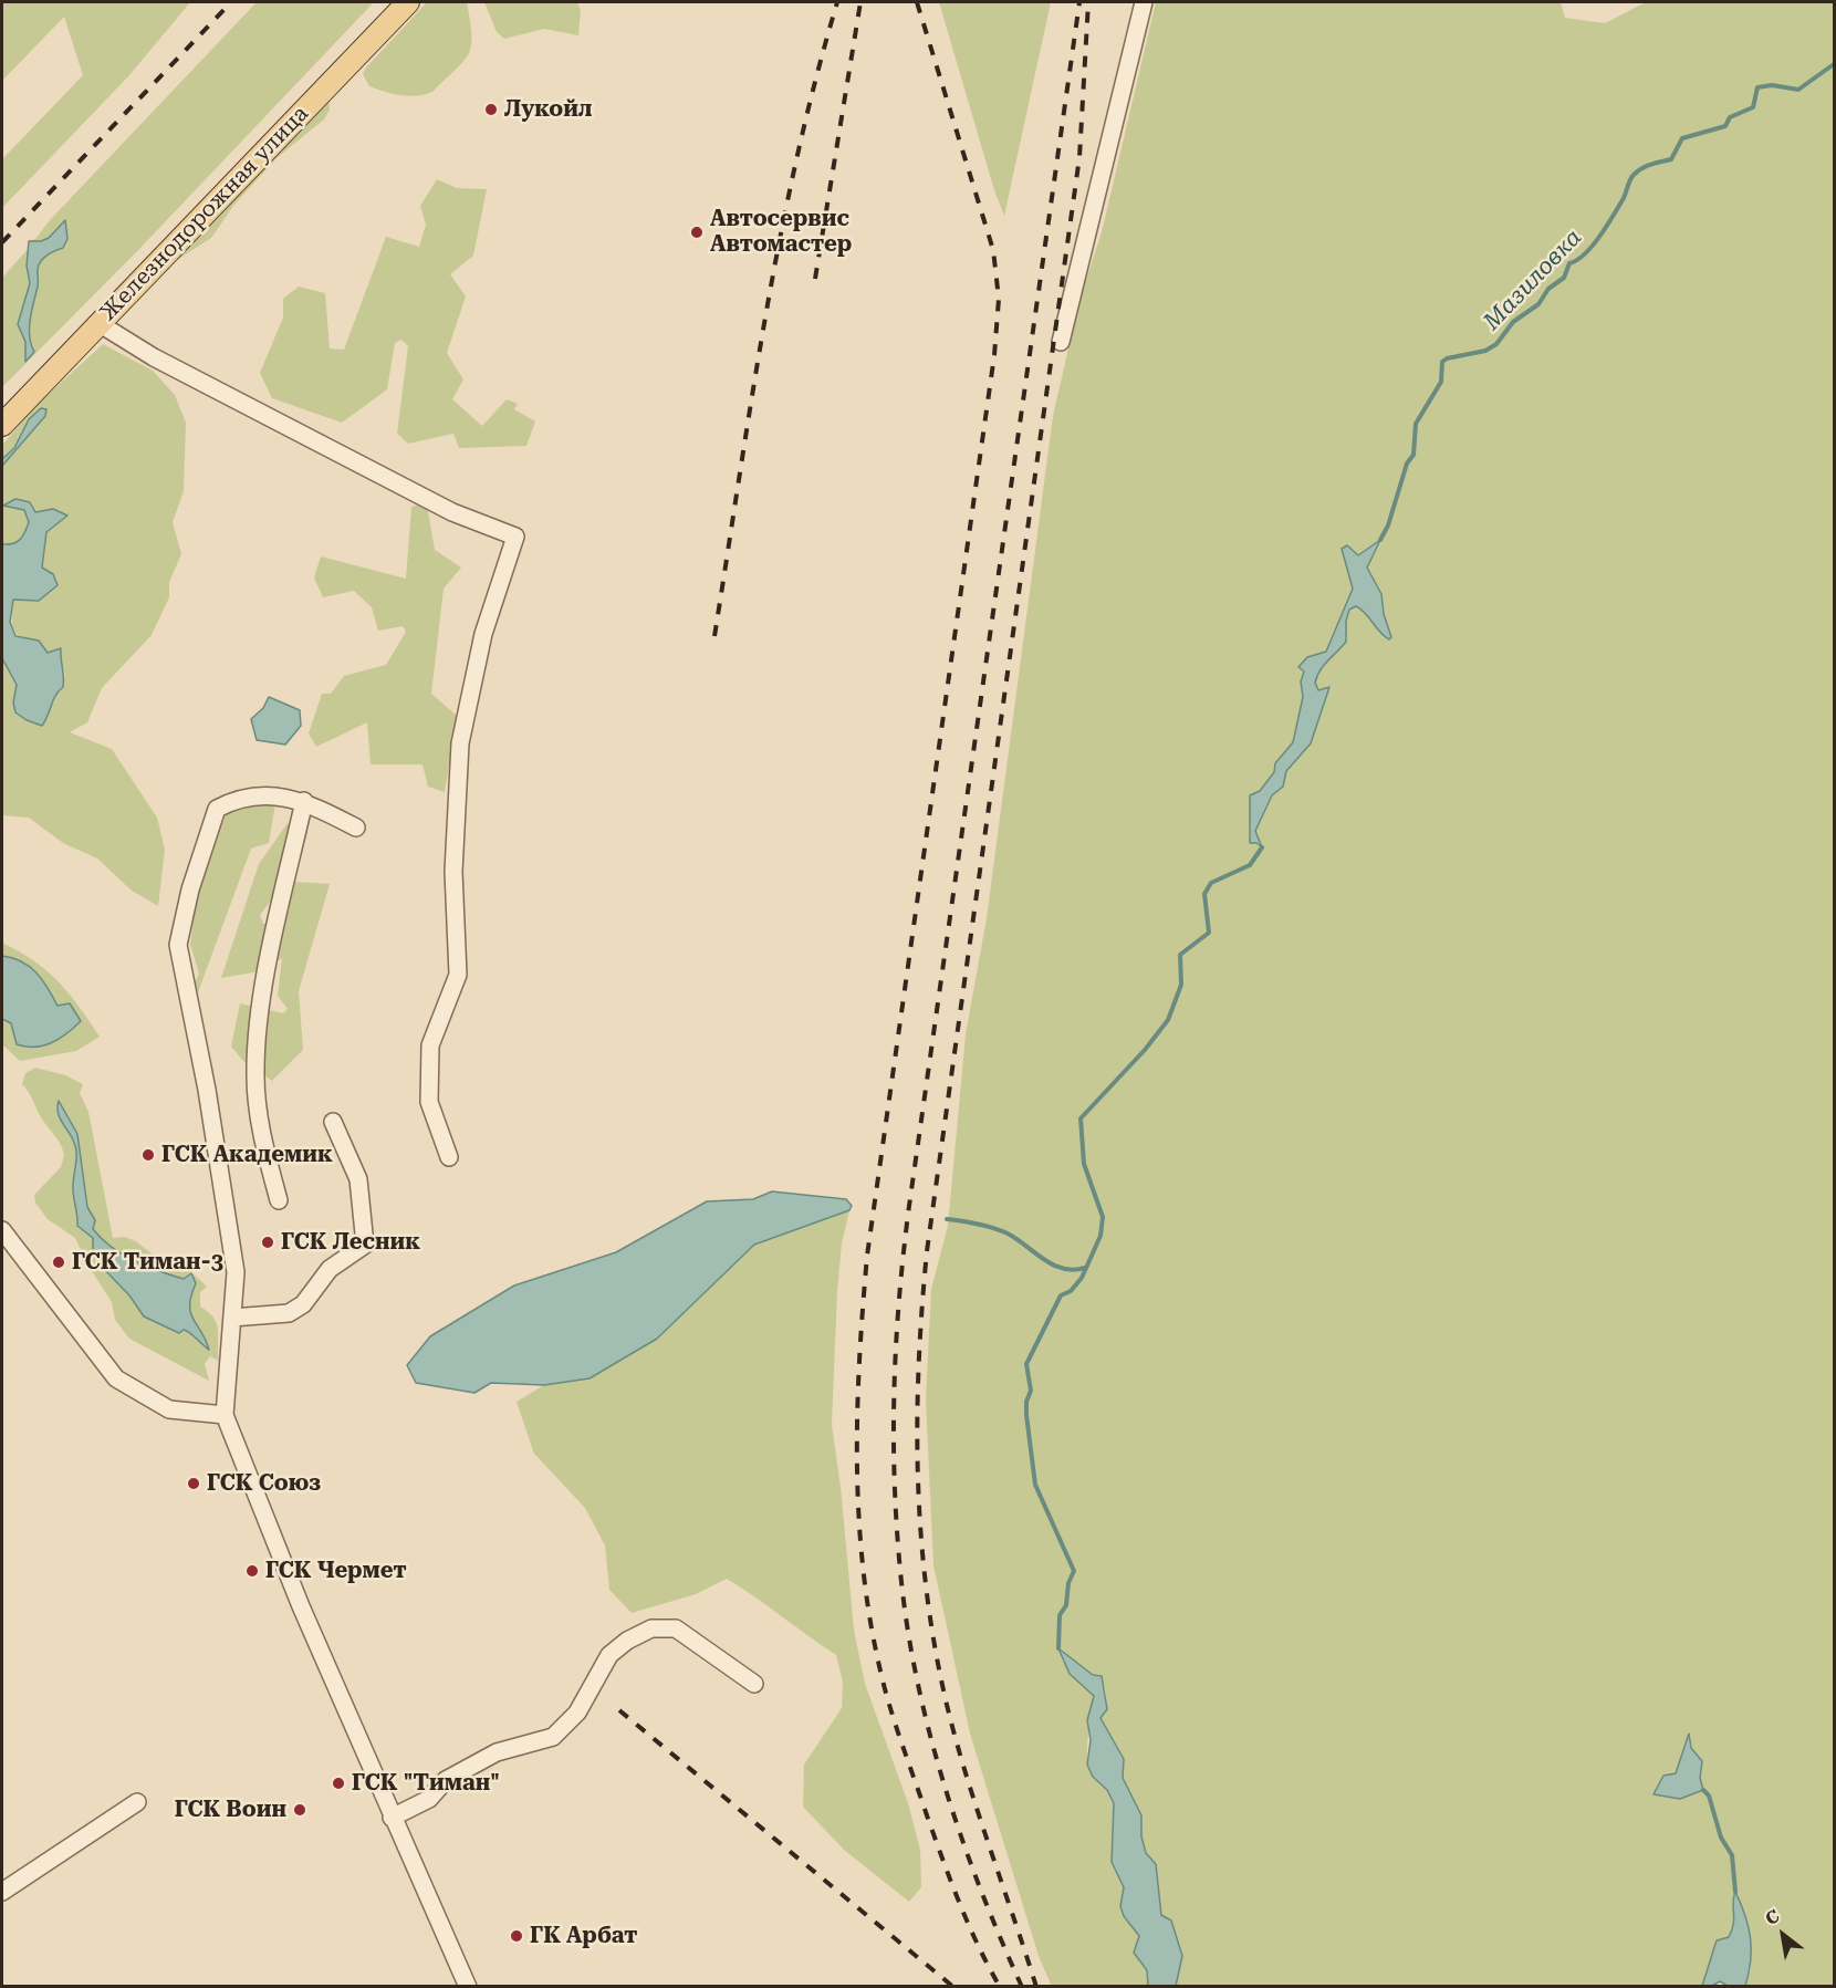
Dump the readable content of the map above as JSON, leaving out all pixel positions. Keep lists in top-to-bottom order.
{
  "streets": {
    "main road": ["Железнодорожная улица"]
  },
  "water": ["Мазиловка"],
  "places": [
    "Лукойл",
    "Автосервис Автомастер",
    "ГСК Академик",
    "ГСК Лесник",
    "ГСК Тиман-3",
    "ГСК Союз",
    "ГСК Чермет",
    "ГСК \"Тиман\"",
    "ГСК Воин",
    "ГК Арбат"
  ],
  "north": "top left"
}
